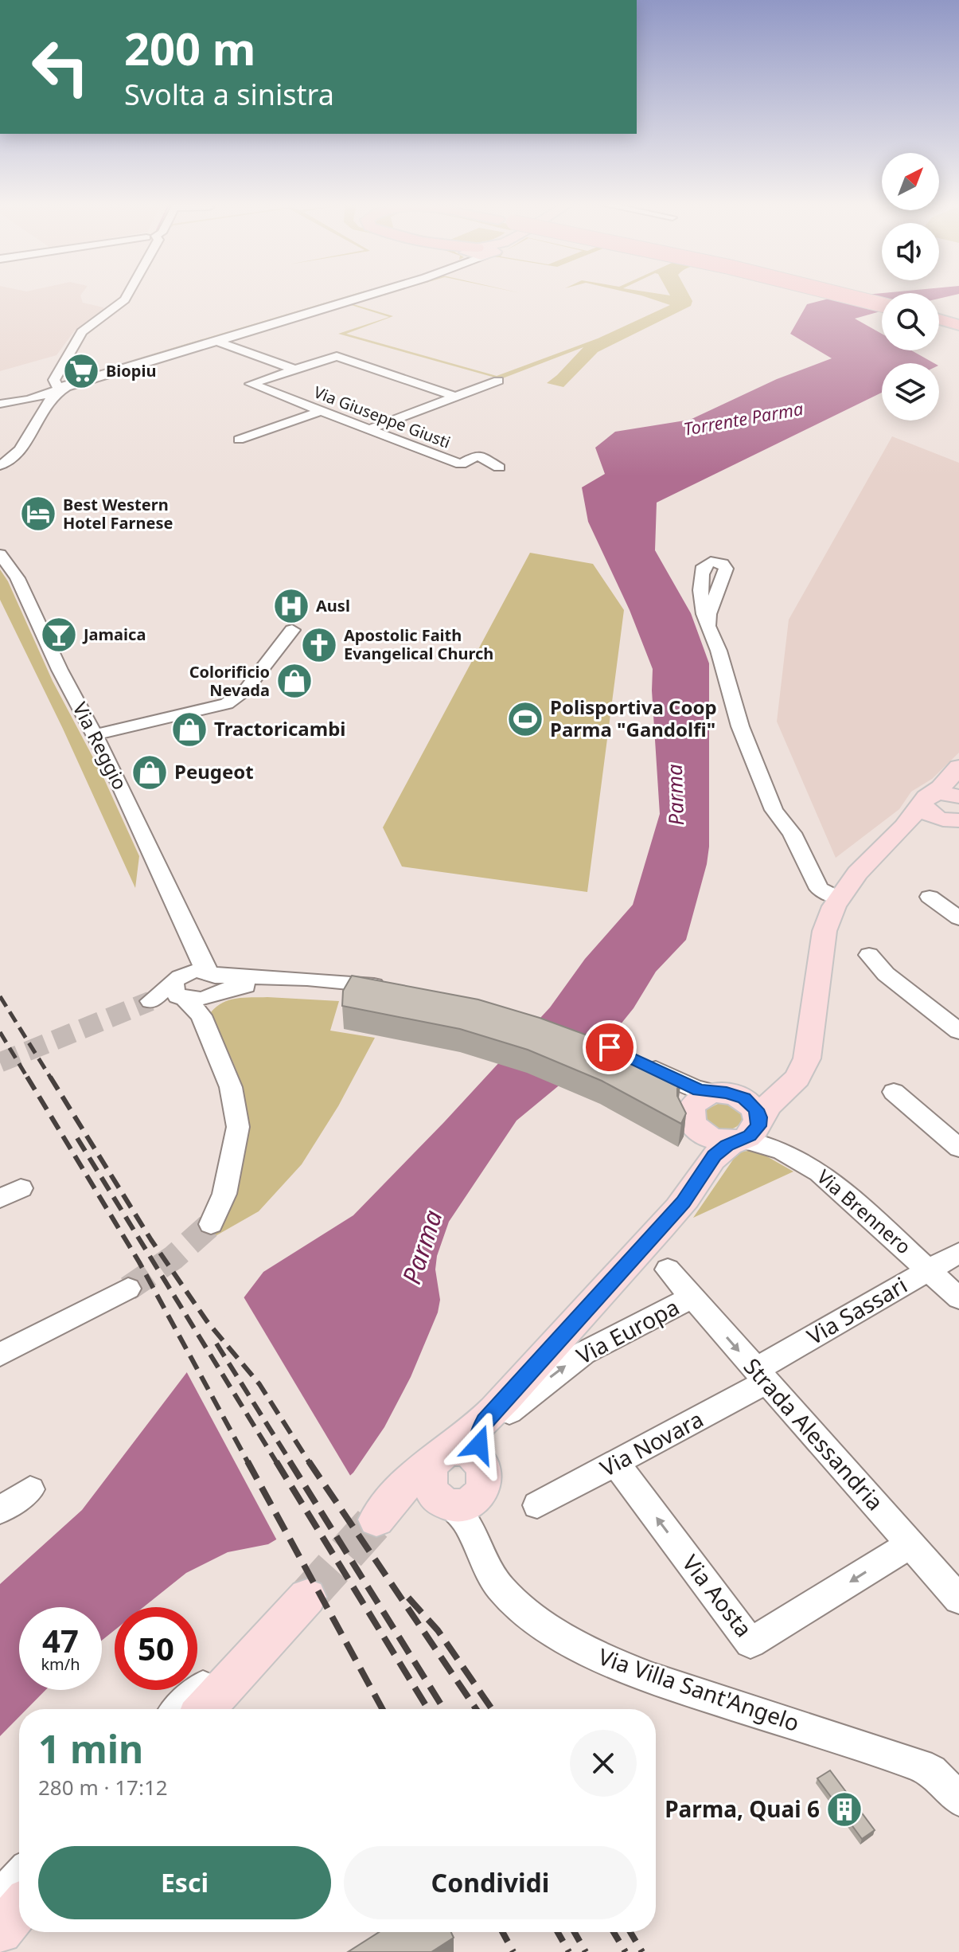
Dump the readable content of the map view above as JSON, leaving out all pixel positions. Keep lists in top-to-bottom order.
{
  "streets": {
    "main road": ["Via Europa"],
    "street": [
      "Via Giuseppe Giusti",
      "Via Reggio",
      "Via Brennero",
      "Via Sassari",
      "Strada Alessandria",
      "Via Novara",
      "Via Aosta",
      "Via Villa Sant'Angelo"
    ]
  },
  "crossings": [
    ["Via Brennero", "Via Sassari"],
    ["Via Sassari", "Strada Alessandria"],
    ["Via Sassari", "Via Novara"],
    ["Via Europa", "Strada Alessandria"],
    ["Via Europa", "Via Villa Sant'Angelo"],
    ["Strada Alessandria", "Via Novara"],
    ["Strada Alessandria", "Via Aosta"],
    ["Via Novara", "Via Aosta"]
  ],
  "one_way": ["Via Europa"],
  "water": ["Torrente Parma", "Parma"],
  "places": {
    "supermarket": ["Biopiu"],
    "hotel": ["Best Western Hotel Farnese"],
    "hospital": ["Ausl"],
    "bar": ["Jamaica"],
    "church": ["Apostolic Faith Evangelical Church"],
    "shop": ["Colorificio Nevada", "Tractoricambi", "Peugeot"],
    "sports": ["Polisportiva Coop Parma \"Gandolfi\""],
    "building": ["Parma, Quai 6"]
  },
  "north": "top right",
  "page": {
    "turn": ["200 m", "Svolta a sinistra"],
    "speed": "47 km/h",
    "limit": "50",
    "heading": ["1 min", "280 m · 17:12"],
    "buttons": ["Esci", "Condividi"]
  }
}
